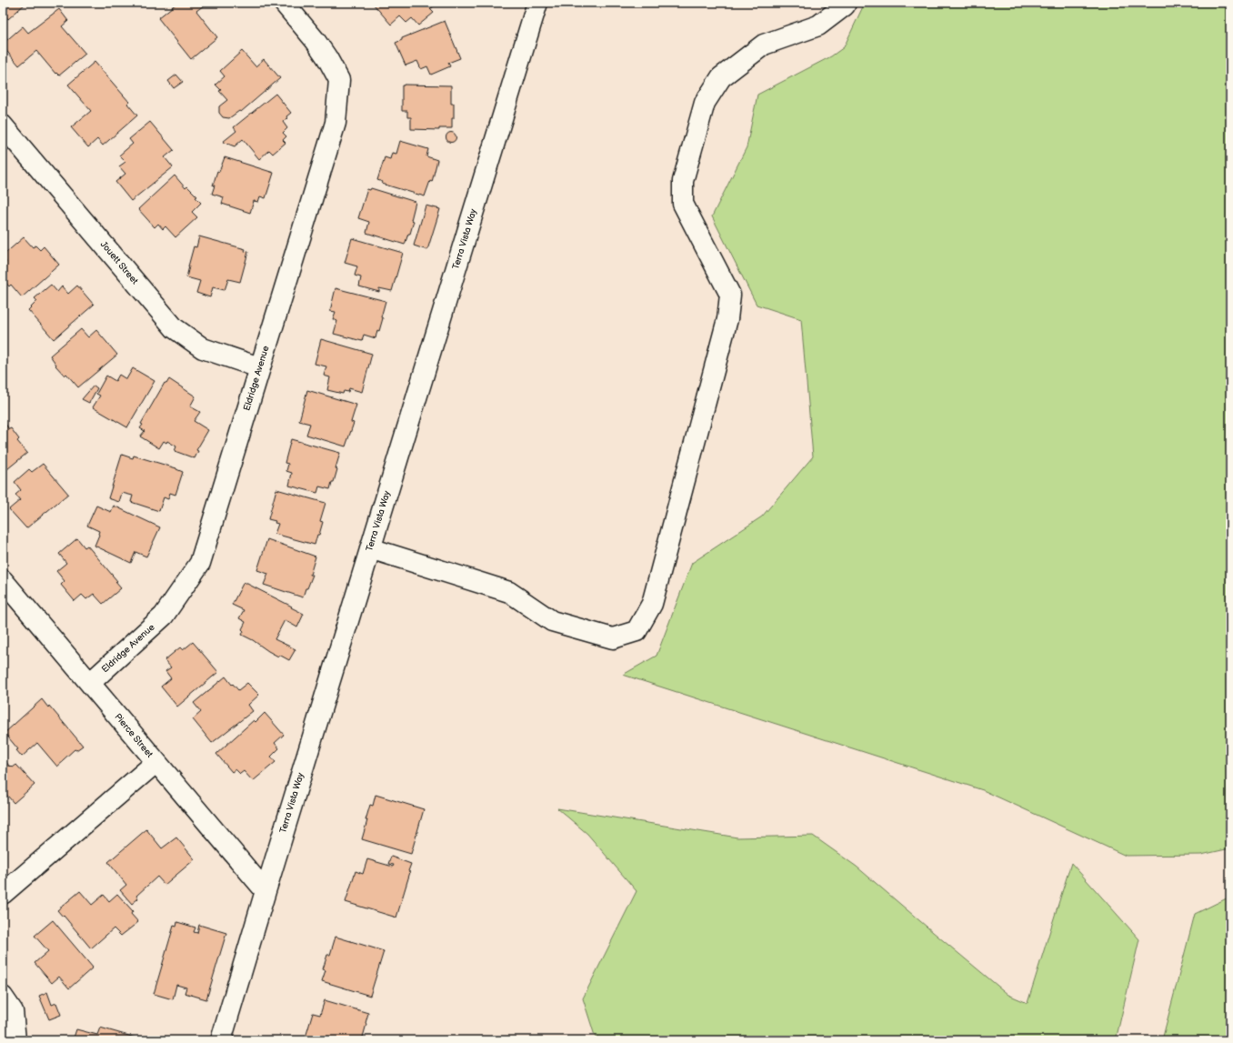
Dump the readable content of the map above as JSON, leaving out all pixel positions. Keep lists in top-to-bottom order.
{
  "streets": {
    "street": [
      "Terra Vista Way",
      "Jouett Street",
      "Eldridge Avenue",
      "Pierce Street"
    ]
  },
  "crossings": [
    ["Terra Vista Way", "Pierce Street"],
    ["Jouett Street", "Eldridge Avenue"],
    ["Eldridge Avenue", "Pierce Street"]
  ]
}
